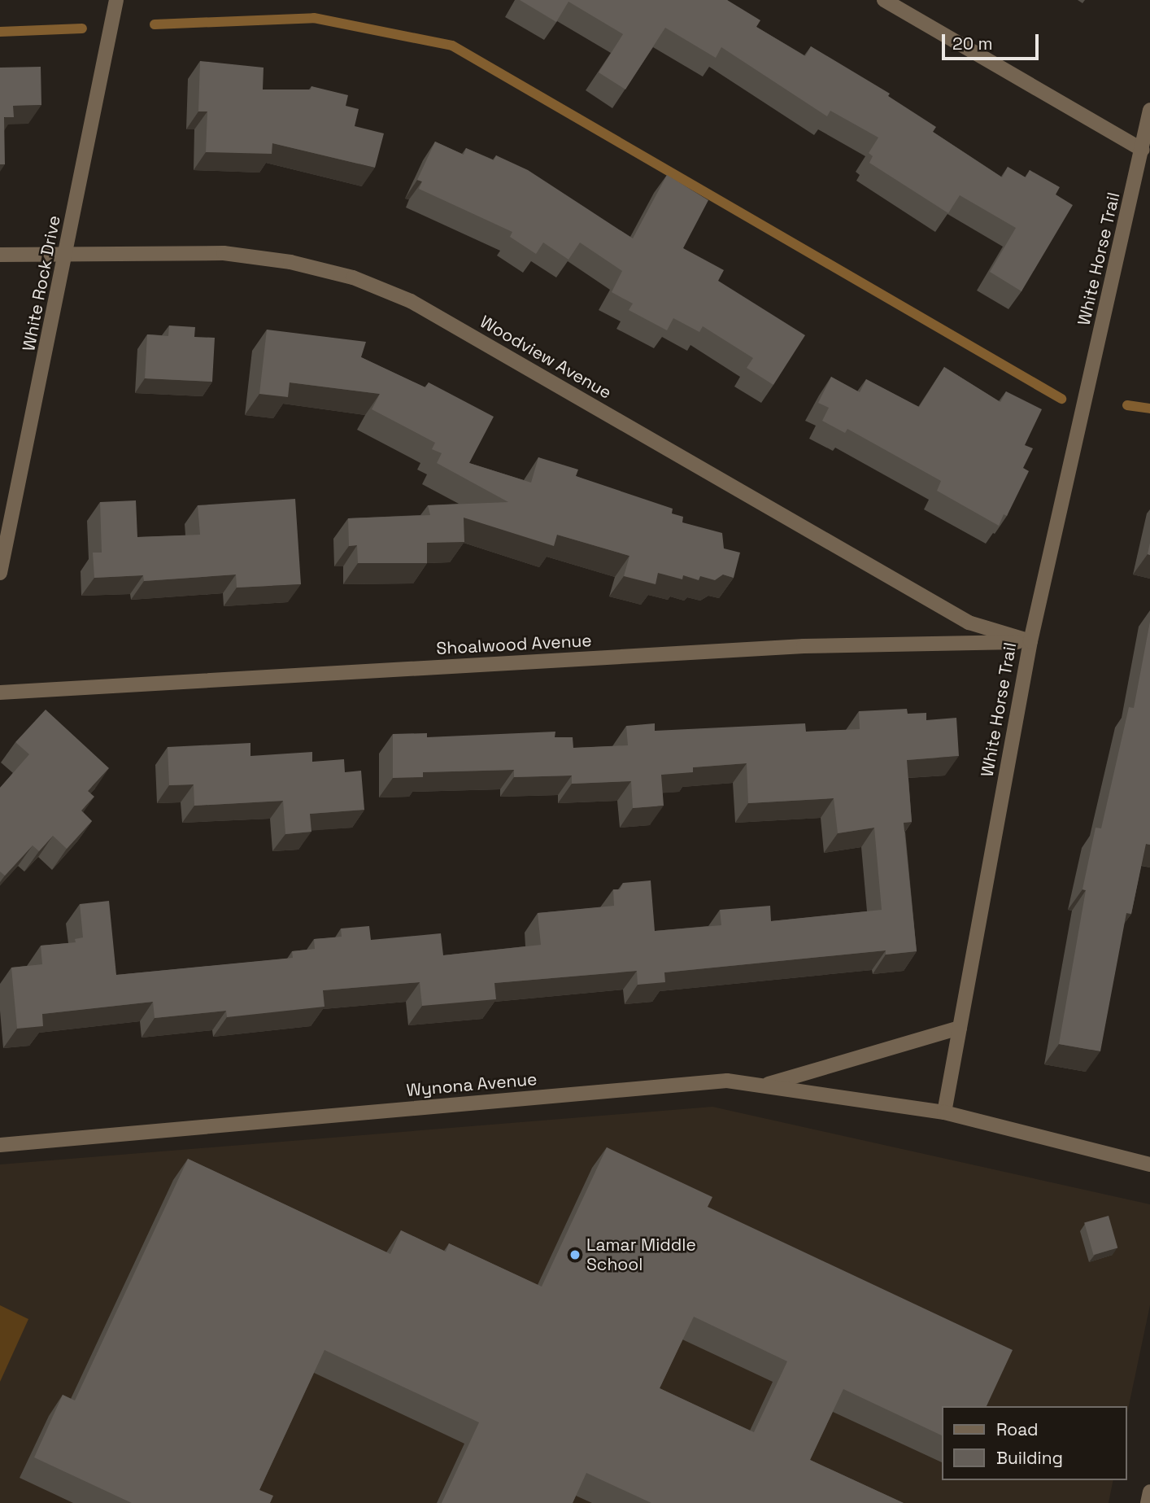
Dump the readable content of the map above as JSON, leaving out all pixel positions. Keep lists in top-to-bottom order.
{
  "streets": {
    "street": [
      "White Horse Trail",
      "White Rock Drive",
      "Woodview Avenue",
      "Shoalwood Avenue",
      "Wynona Avenue"
    ]
  },
  "crossings": [
    ["White Horse Trail", "Woodview Avenue"],
    ["White Horse Trail", "Shoalwood Avenue"],
    ["White Horse Trail", "Wynona Avenue"],
    ["White Rock Drive", "Woodview Avenue"],
    ["Woodview Avenue", "Shoalwood Avenue"]
  ],
  "places": ["Lamar Middle School"],
  "legend": ["Road", "Building"],
  "scale_bar": "20 m"
}
